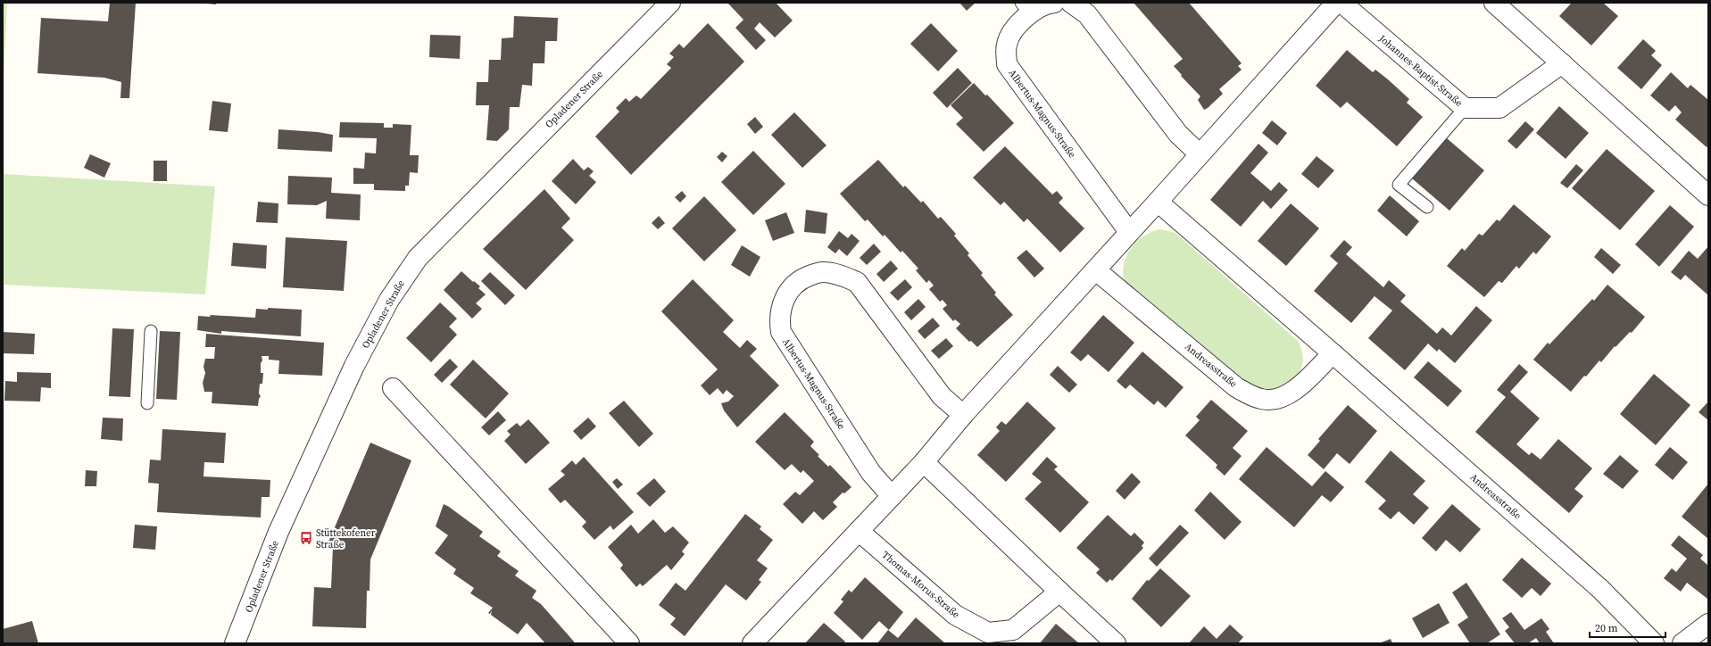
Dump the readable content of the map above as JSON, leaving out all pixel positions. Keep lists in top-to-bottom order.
{
  "streets": {
    "street": [
      "Johannes-Baptist-Straße",
      "Opladener Straße",
      "Albertus-Magnus-Straße",
      "Andreasstraße",
      "Thomas-Morus-Straße"
    ]
  },
  "places": {
    "bus stop": ["Stüttekofener Straße"]
  },
  "scale_bar": "20 m"
}
